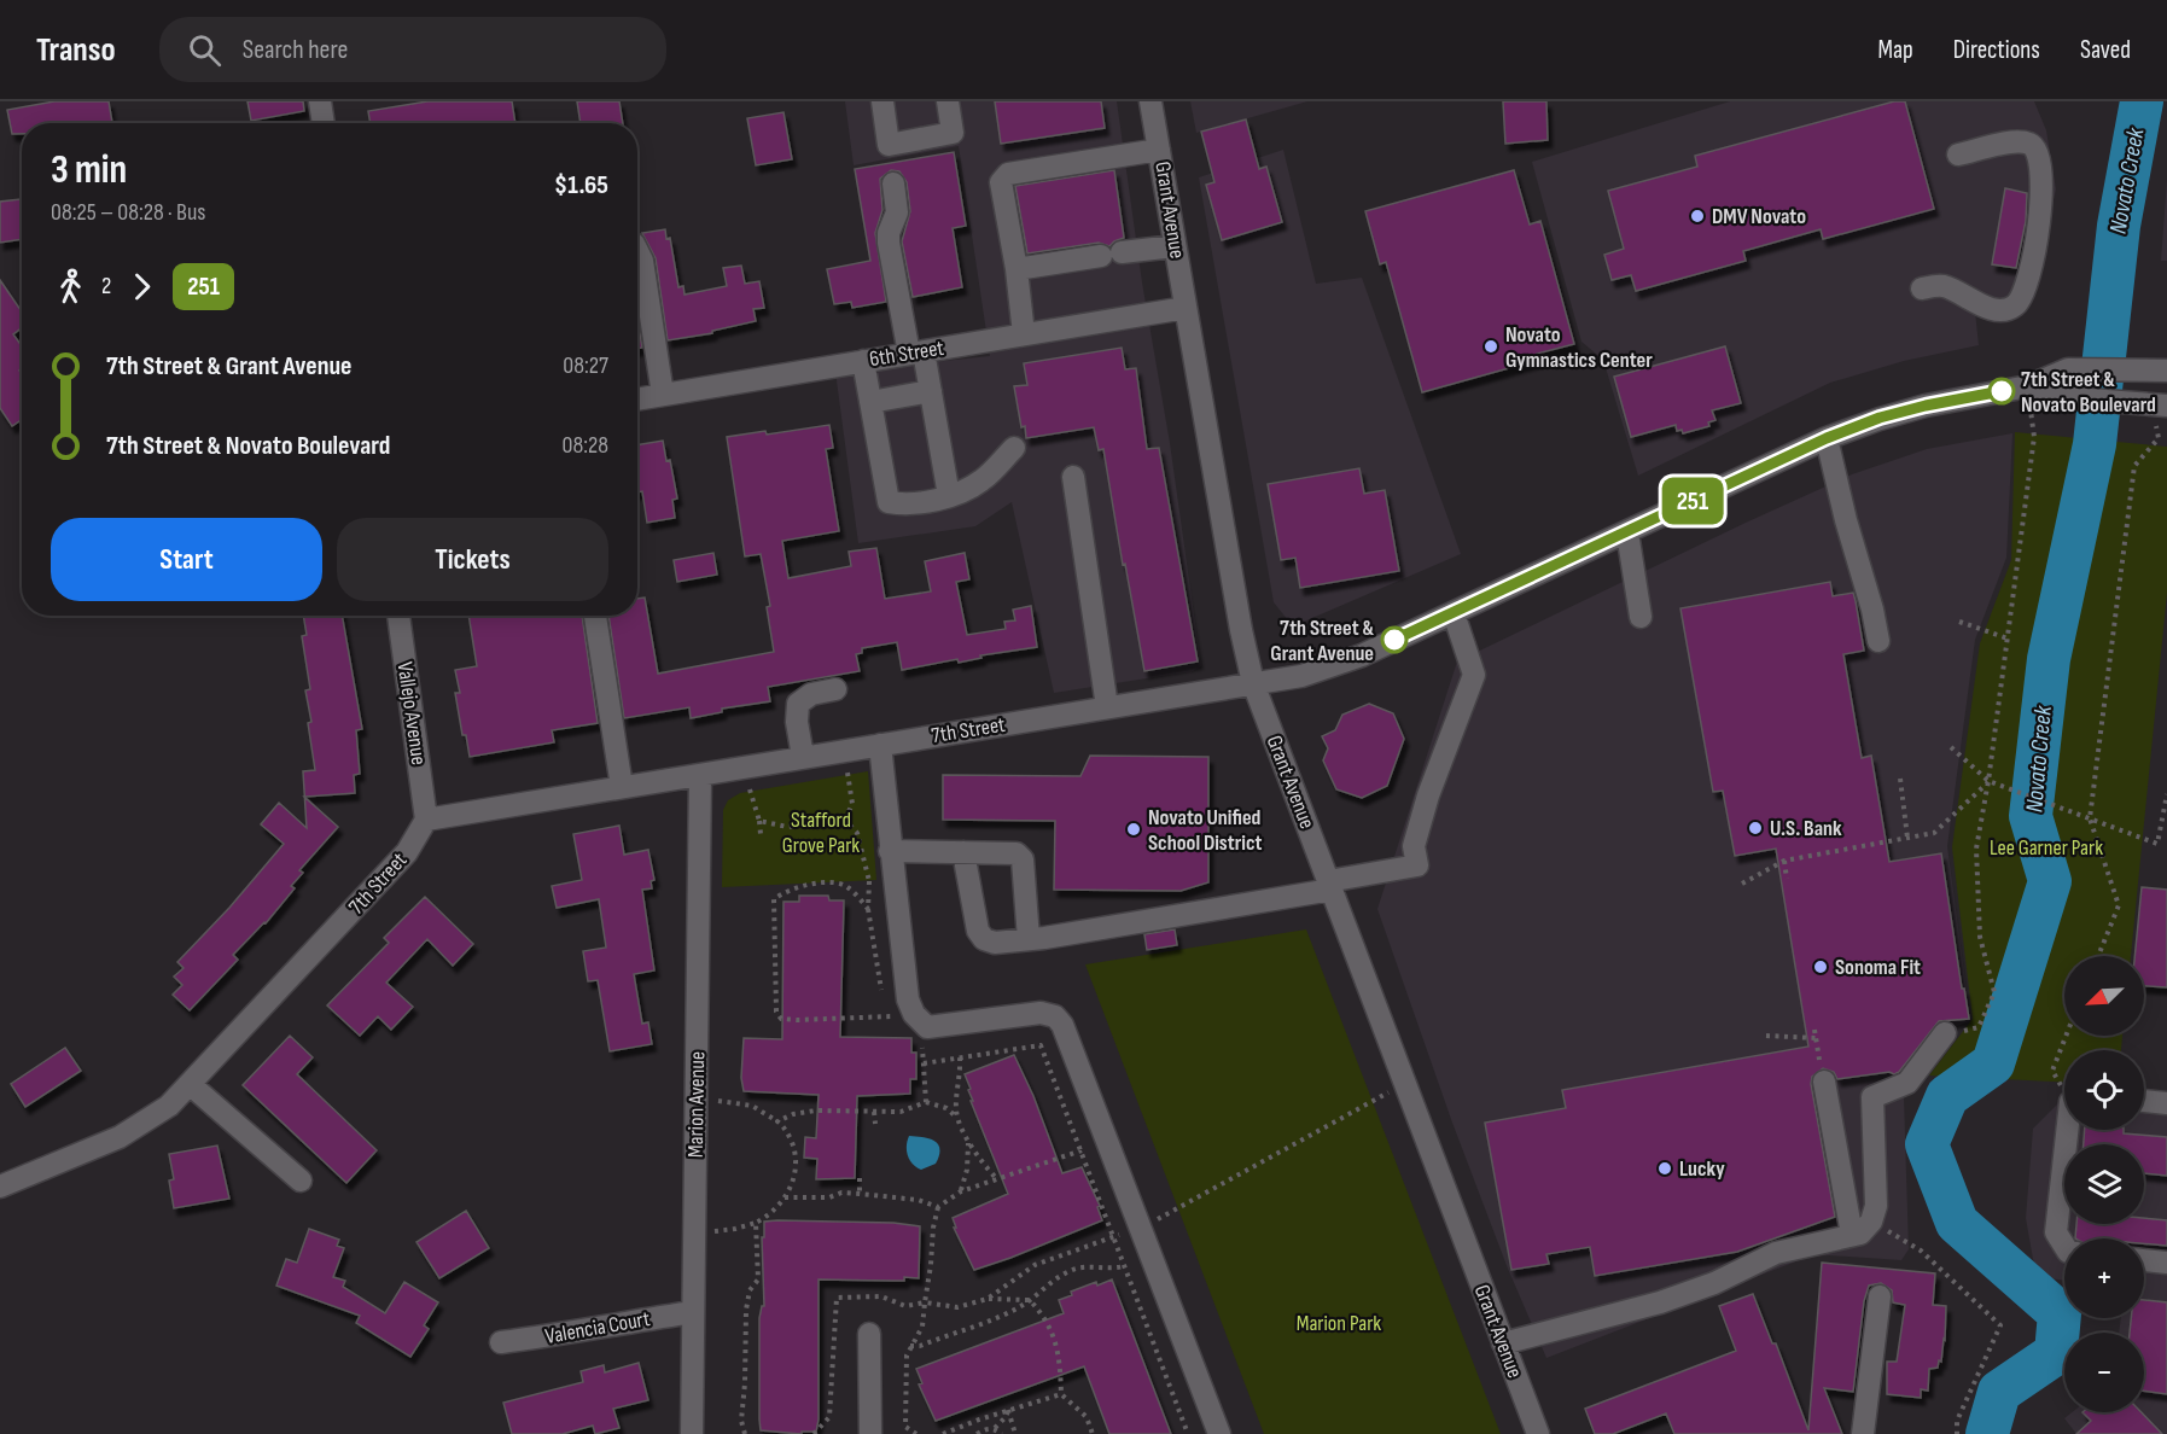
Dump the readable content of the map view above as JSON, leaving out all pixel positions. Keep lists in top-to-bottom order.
{
  "streets": {
    "street": [
      "Grant Avenue",
      "6th Street",
      "Vallejo Avenue",
      "7th Street",
      "Marion Avenue",
      "Valencia Court"
    ]
  },
  "crossings": [
    ["Grant Avenue", "6th Street"],
    ["Grant Avenue", "7th Street"],
    ["Vallejo Avenue", "7th Street"],
    ["7th Street", "Marion Avenue"],
    ["Marion Avenue", "Valencia Court"]
  ],
  "water": ["Novato Creek"],
  "parks": ["Stafford Grove Park", "Lee Garner Park", "Marion Park"],
  "places": [
    "DMV Novato",
    "Novato Gymnastics Center",
    "7th Street & Novato Boulevard",
    "7th Street & Grant Avenue",
    "U.S. Bank",
    "Novato Unified School District",
    "Sonoma Fit",
    "Lucky"
  ],
  "lines": ["bus line 251"],
  "north": "bottom left",
  "page": {
    "header": "Transo",
    "search": "Search here",
    "nav": ["Map", "Directions", "Saved"],
    "on_map": "251",
    "heading": ["3 min", "08:25 – 08:28 · Bus", "$1.65"],
    "legs": ["2", "251"],
    "list": [
      {
        "name": "7th Street & Grant Avenue",
        "value": "08:27"
      },
      {
        "name": "7th Street & Novato Boulevard",
        "value": "08:28"
      }
    ],
    "buttons": ["Start", "Tickets"],
    "map_buttons": ["+", "−"]
  }
}
